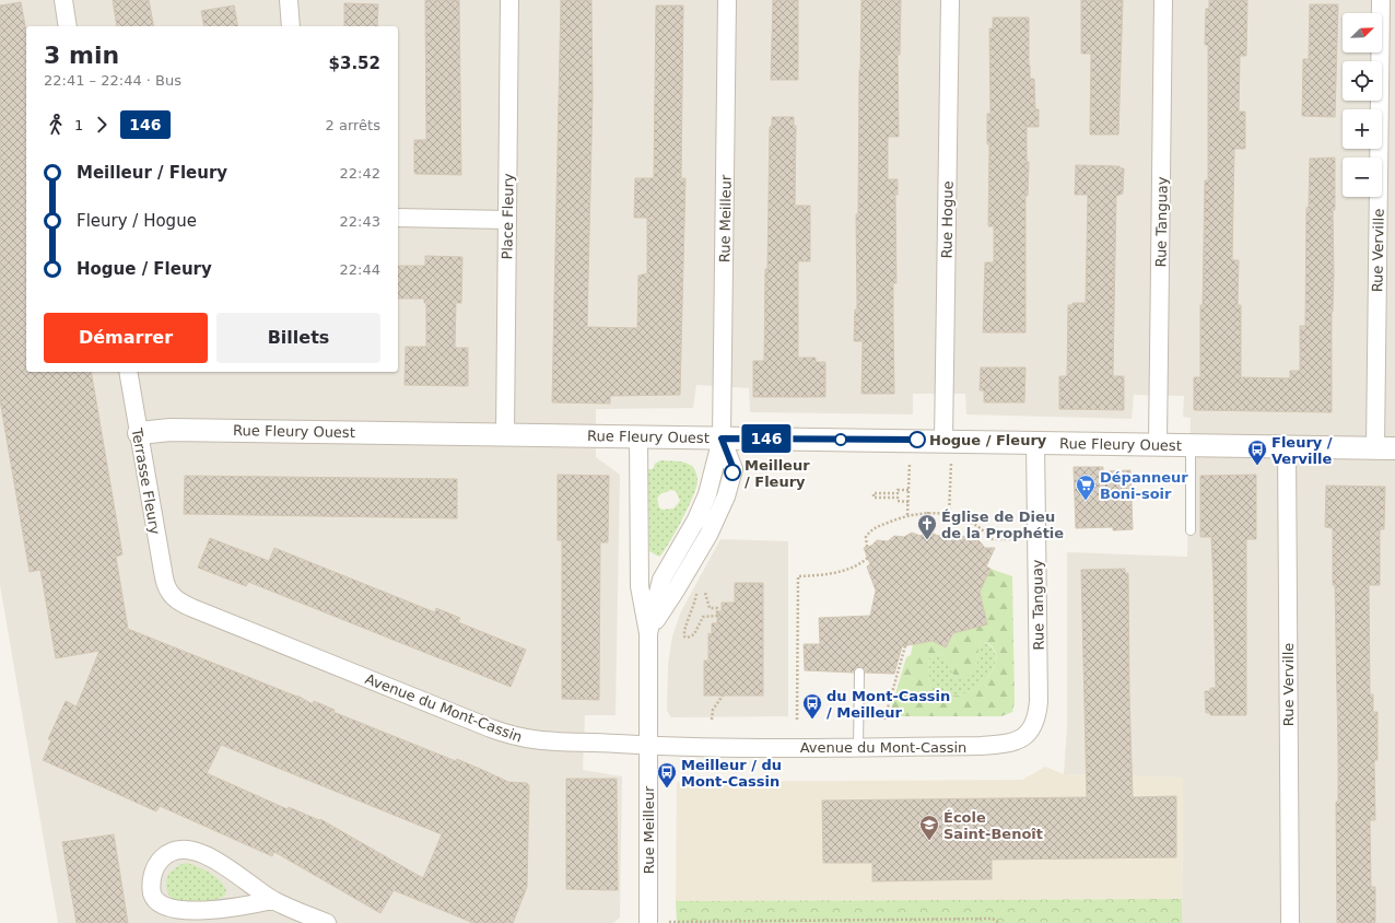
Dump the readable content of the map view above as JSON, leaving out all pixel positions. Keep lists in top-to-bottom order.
{
  "streets": {
    "street": [
      "Place Fleury",
      "Rue Meilleur",
      "Rue Hogue",
      "Rue Tanguay",
      "Rue Verville",
      "Rue Fleury Ouest",
      "Terrasse Fleury",
      "Avenue du Mont-Cassin"
    ]
  },
  "crossings": [
    ["Place Fleury", "Rue Fleury Ouest"],
    ["Rue Meilleur", "Rue Fleury Ouest"],
    ["Rue Meilleur", "Avenue du Mont-Cassin"],
    ["Rue Hogue", "Rue Fleury Ouest"],
    ["Rue Tanguay", "Rue Fleury Ouest"],
    ["Rue Tanguay", "Avenue du Mont-Cassin"],
    ["Rue Verville", "Rue Fleury Ouest"],
    ["Rue Fleury Ouest", "Terrasse Fleury"],
    ["Terrasse Fleury", "Avenue du Mont-Cassin"]
  ],
  "places": {
    "other": ["Hogue / Fleury", "Meilleur / Fleury"],
    "bus stop": ["Fleury / Verville", "du Mont-Cassin / Meilleur", "Meilleur / du Mont-Cassin"],
    "supermarket": ["Dépanneur Boni-soir"],
    "church": ["Église de Dieu de la Prophétie"],
    "school or university": ["École Saint-Benoît"]
  },
  "lines": ["bus line 146"],
  "north": "top right",
  "page": {
    "on_map": "146",
    "map_buttons": ["+", "−"],
    "heading": ["3 min", "22:41 – 22:44 · Bus", "$3.52"],
    "legs": ["1", "146", "2 arrêts"],
    "list": [
      {
        "name": "Meilleur / Fleury",
        "value": "22:42"
      },
      {
        "name": "Fleury / Hogue",
        "value": "22:43"
      },
      {
        "name": "Hogue / Fleury",
        "value": "22:44"
      }
    ],
    "buttons": ["Démarrer", "Billets"]
  }
}
